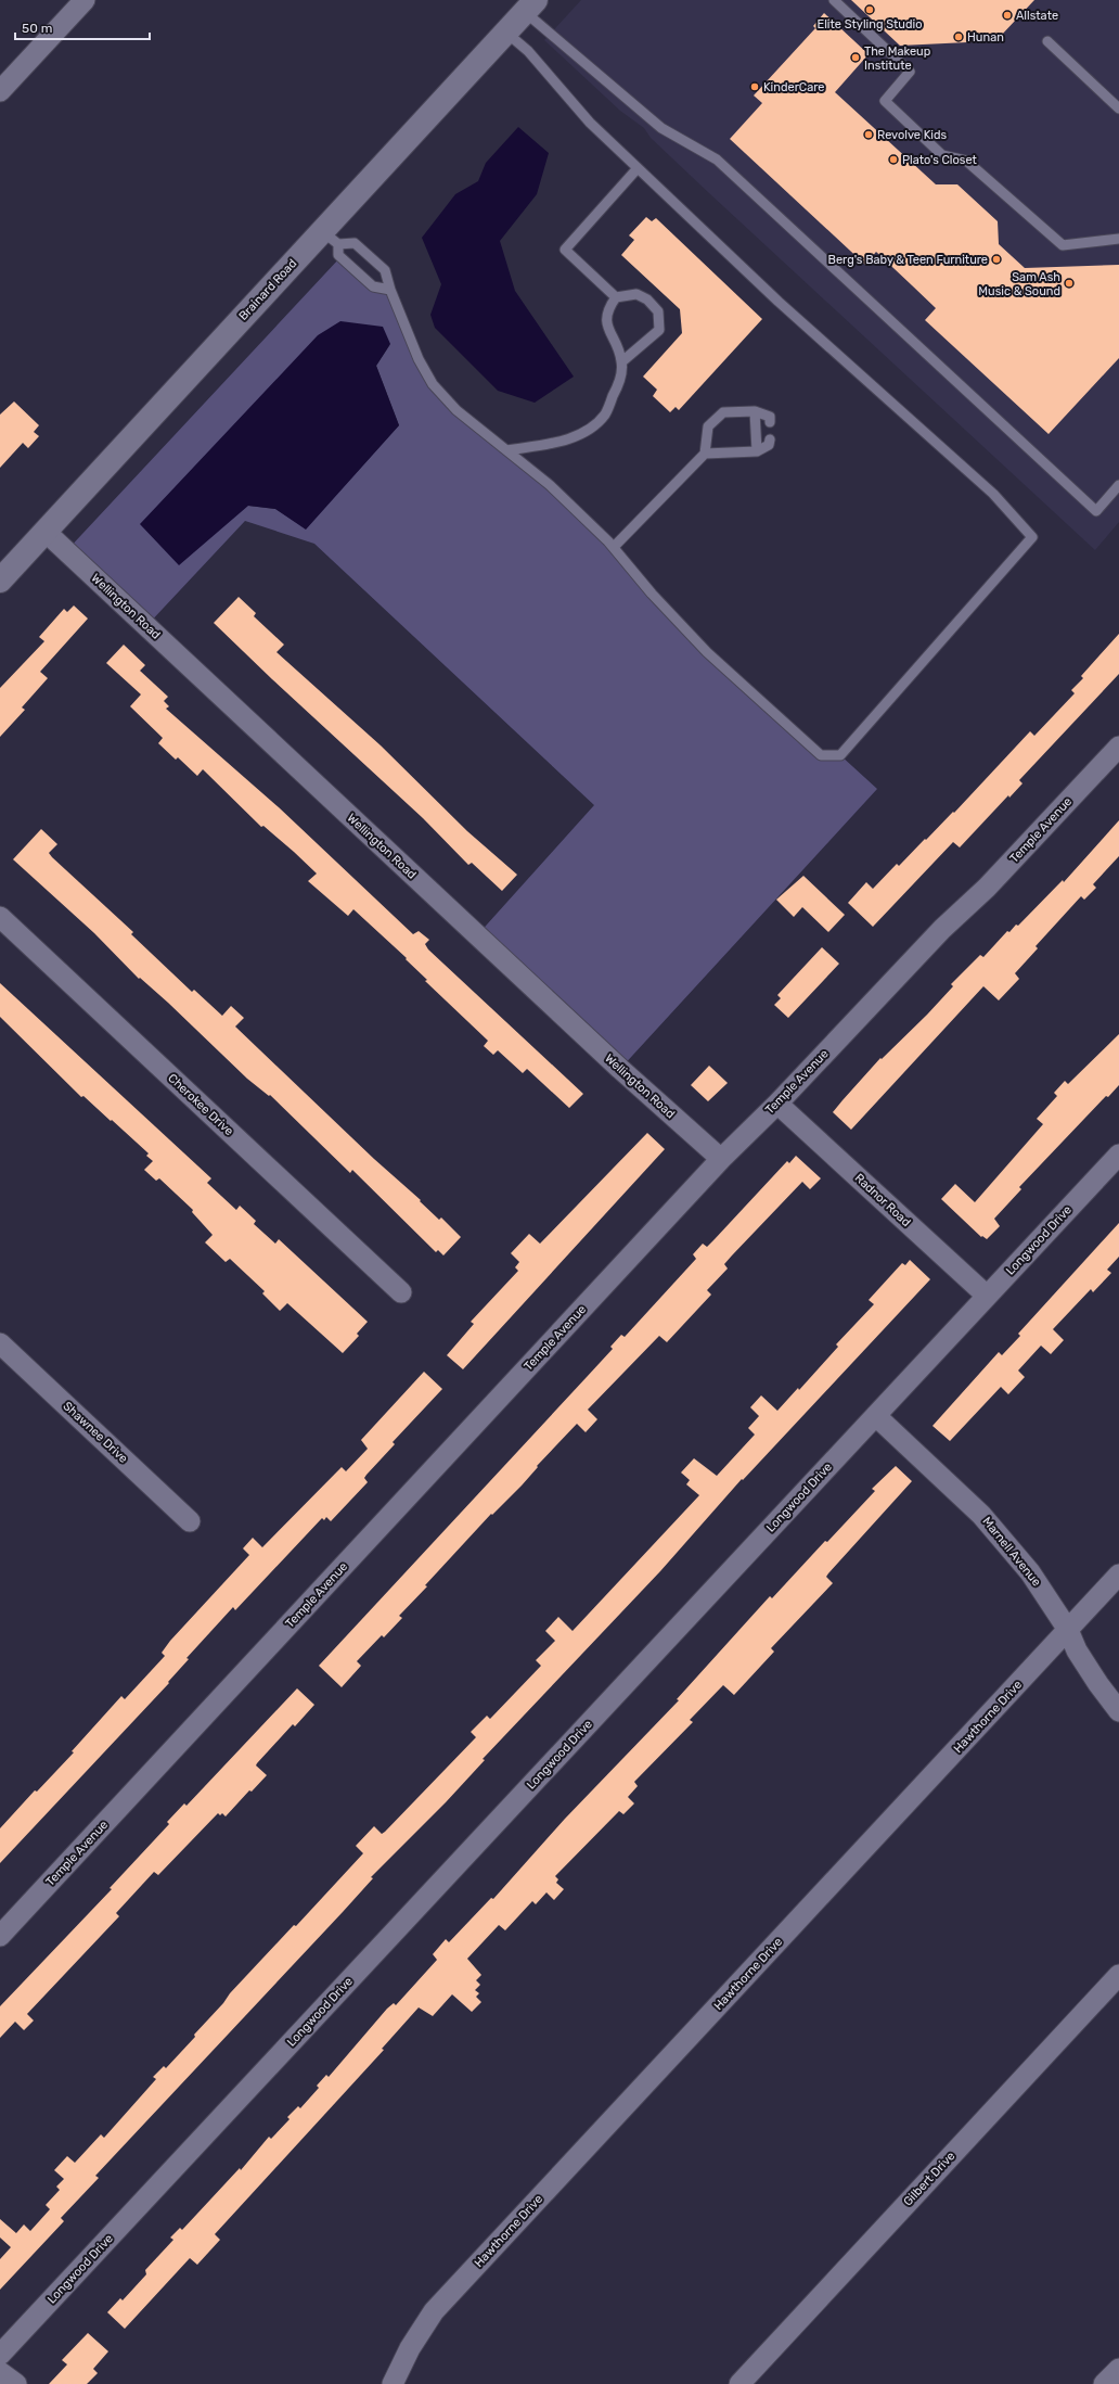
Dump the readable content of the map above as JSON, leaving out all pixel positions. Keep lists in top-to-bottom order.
{
  "streets": {
    "main road": ["Brainard Road"],
    "street": [
      "Wellington Road",
      "Temple Avenue",
      "Cherokee Drive",
      "Radnor Road",
      "Longwood Drive",
      "Shawnee Drive",
      "Marnell Avenue",
      "Hawthorne Drive",
      "Gilbert Drive"
    ]
  },
  "crossings": [
    ["Brainard Road", "Wellington Road"],
    ["Wellington Road", "Temple Avenue"],
    ["Temple Avenue", "Radnor Road"],
    ["Radnor Road", "Longwood Drive"],
    ["Longwood Drive", "Marnell Avenue"],
    ["Marnell Avenue", "Hawthorne Drive"]
  ],
  "places": [
    "Elite Styling Studio",
    "Allstate",
    "Hunan",
    "The Makeup Institute",
    "KinderCare",
    "Revolve Kids",
    "Plato's Closet",
    "Berg's Baby & Teen Furniture",
    "Sam Ash Music & Sound"
  ],
  "scale_bar": "50 m"
}
